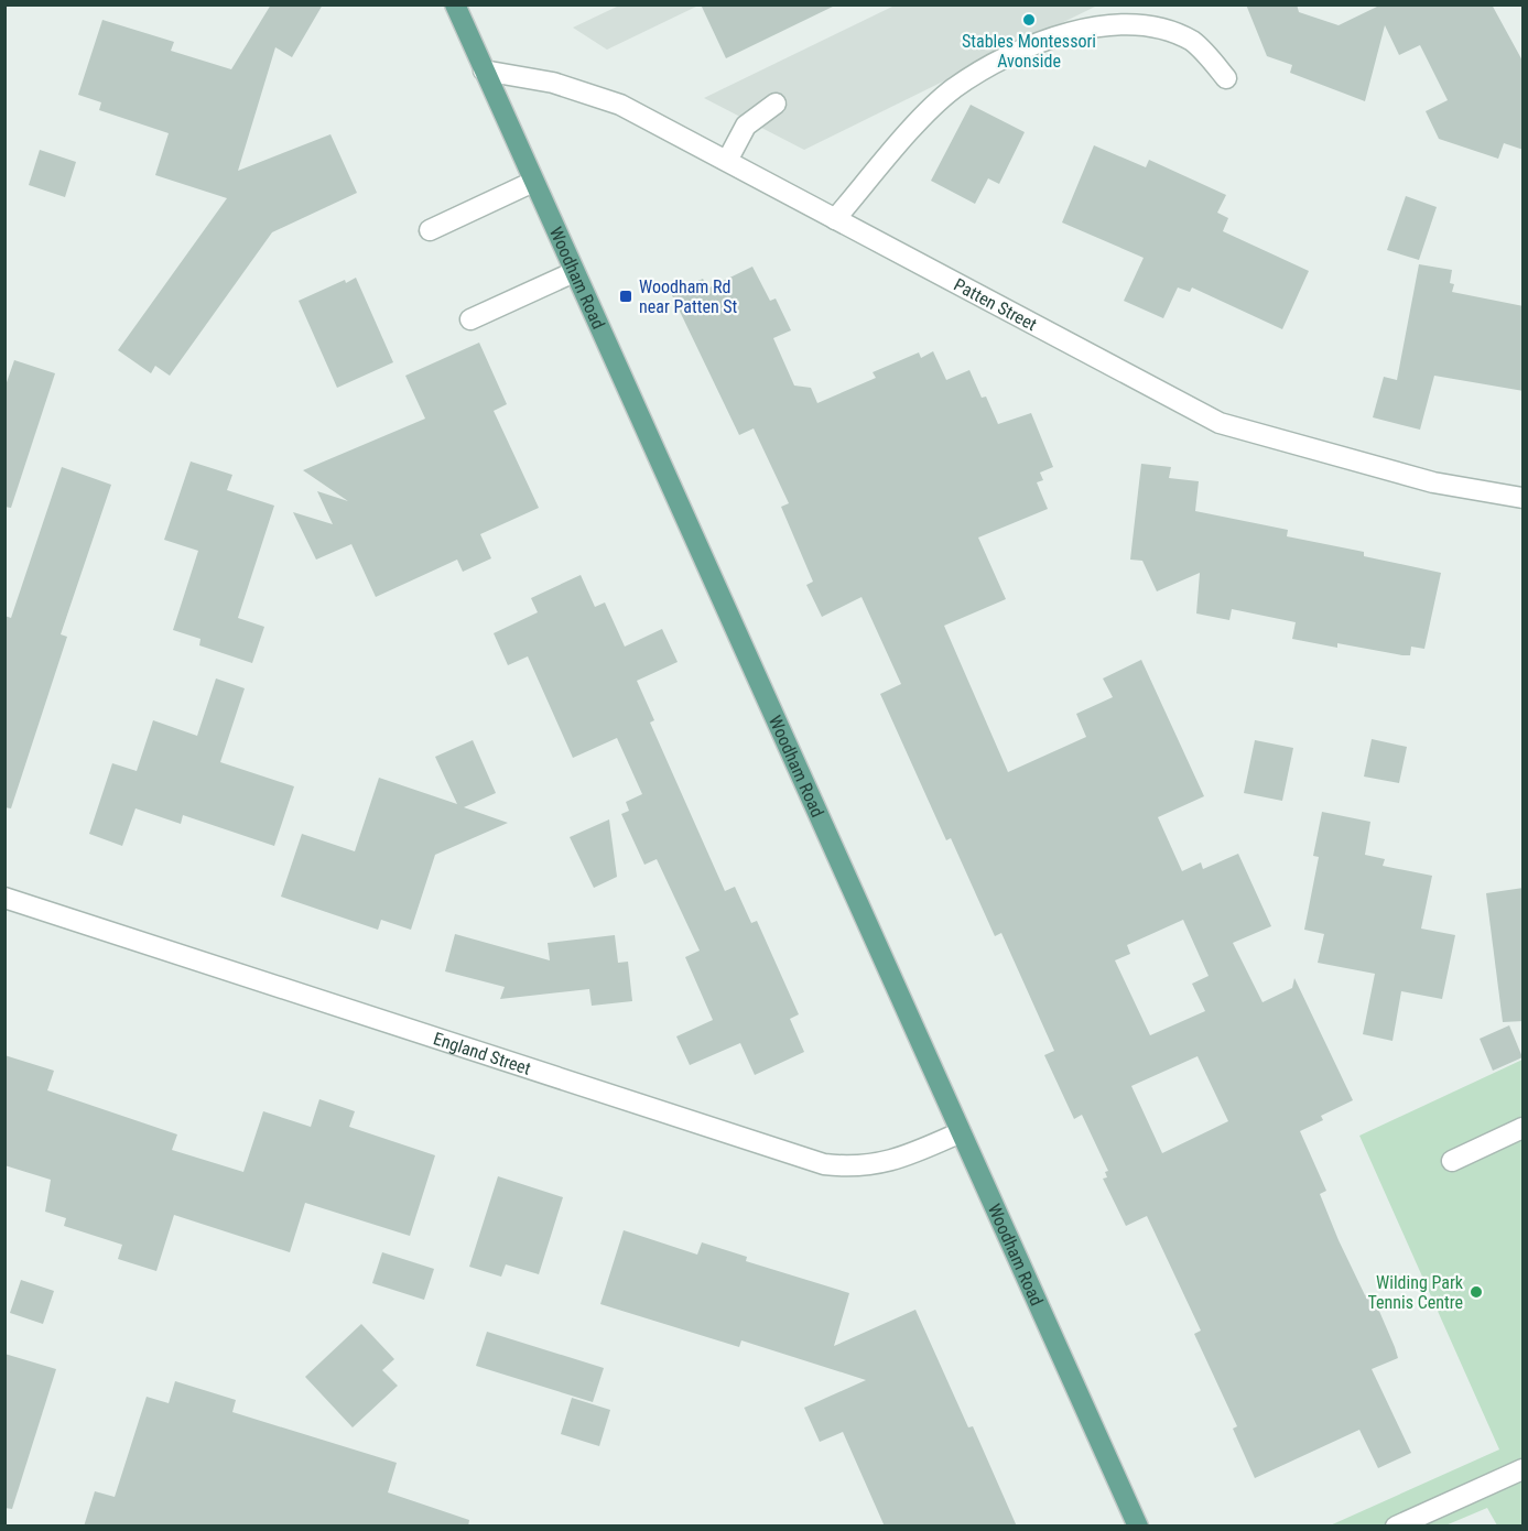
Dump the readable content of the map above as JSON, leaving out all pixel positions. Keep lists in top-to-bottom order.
{
  "streets": {
    "main road": ["Woodham Road"],
    "street": ["Patten Street", "England Street"]
  },
  "crossings": [
    ["Woodham Road", "Patten Street"],
    ["Woodham Road", "England Street"]
  ],
  "places": {
    "other": ["Stables Montessori Avonside", "Wilding Park Tennis Centre"],
    "transit": ["Woodham Rd near Patten St"]
  }
}
